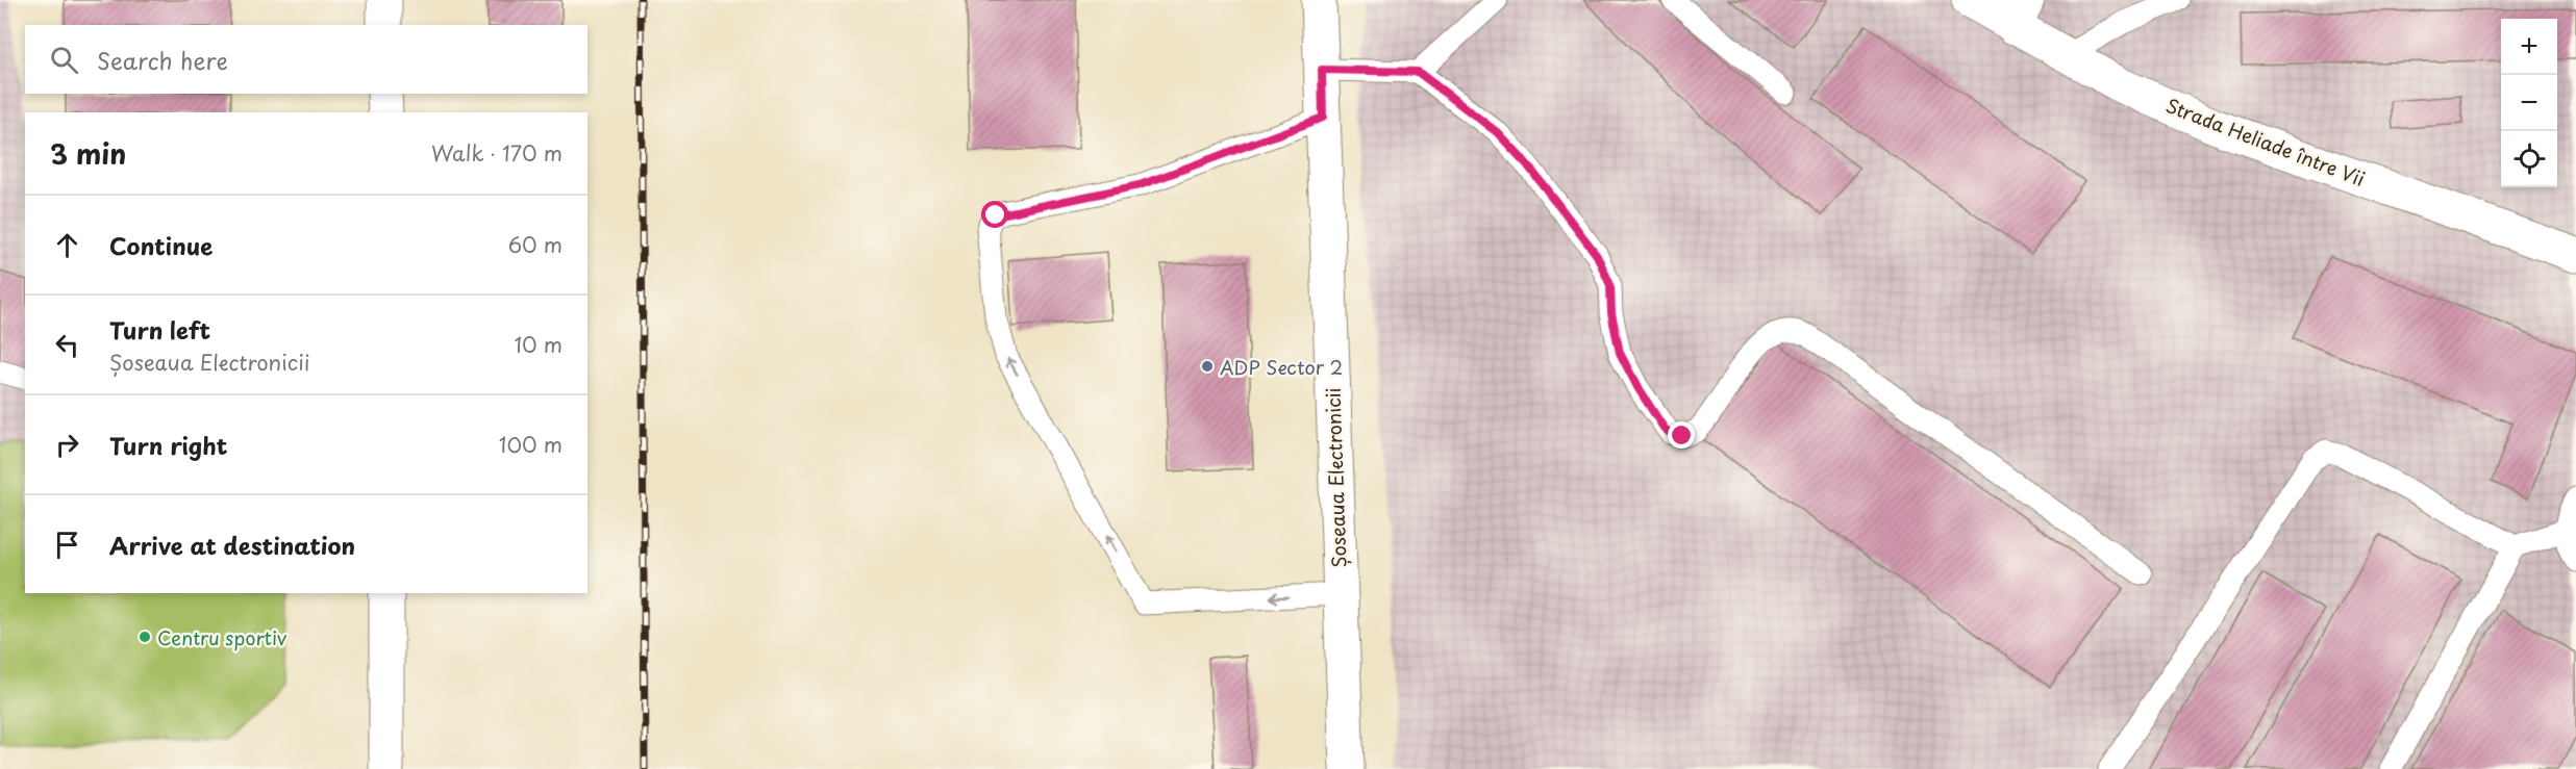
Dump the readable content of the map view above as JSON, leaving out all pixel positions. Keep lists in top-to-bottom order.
{
  "streets": {
    "street": ["Strada Heliade între Vii", "Șoseaua Electronicii"]
  },
  "places": ["ADP Sector 2", "Centru sportiv"],
  "page": {
    "map_buttons": ["+", "−"],
    "search": "Search here",
    "heading": ["3 min", "Walk · 170 m"],
    "list": [
      ["Continue", "60 m"],
      ["Turn left", "Șoseaua Electronicii", "10 m"],
      ["Turn right", "100 m"],
      "Arrive at destination"
    ]
  }
}
